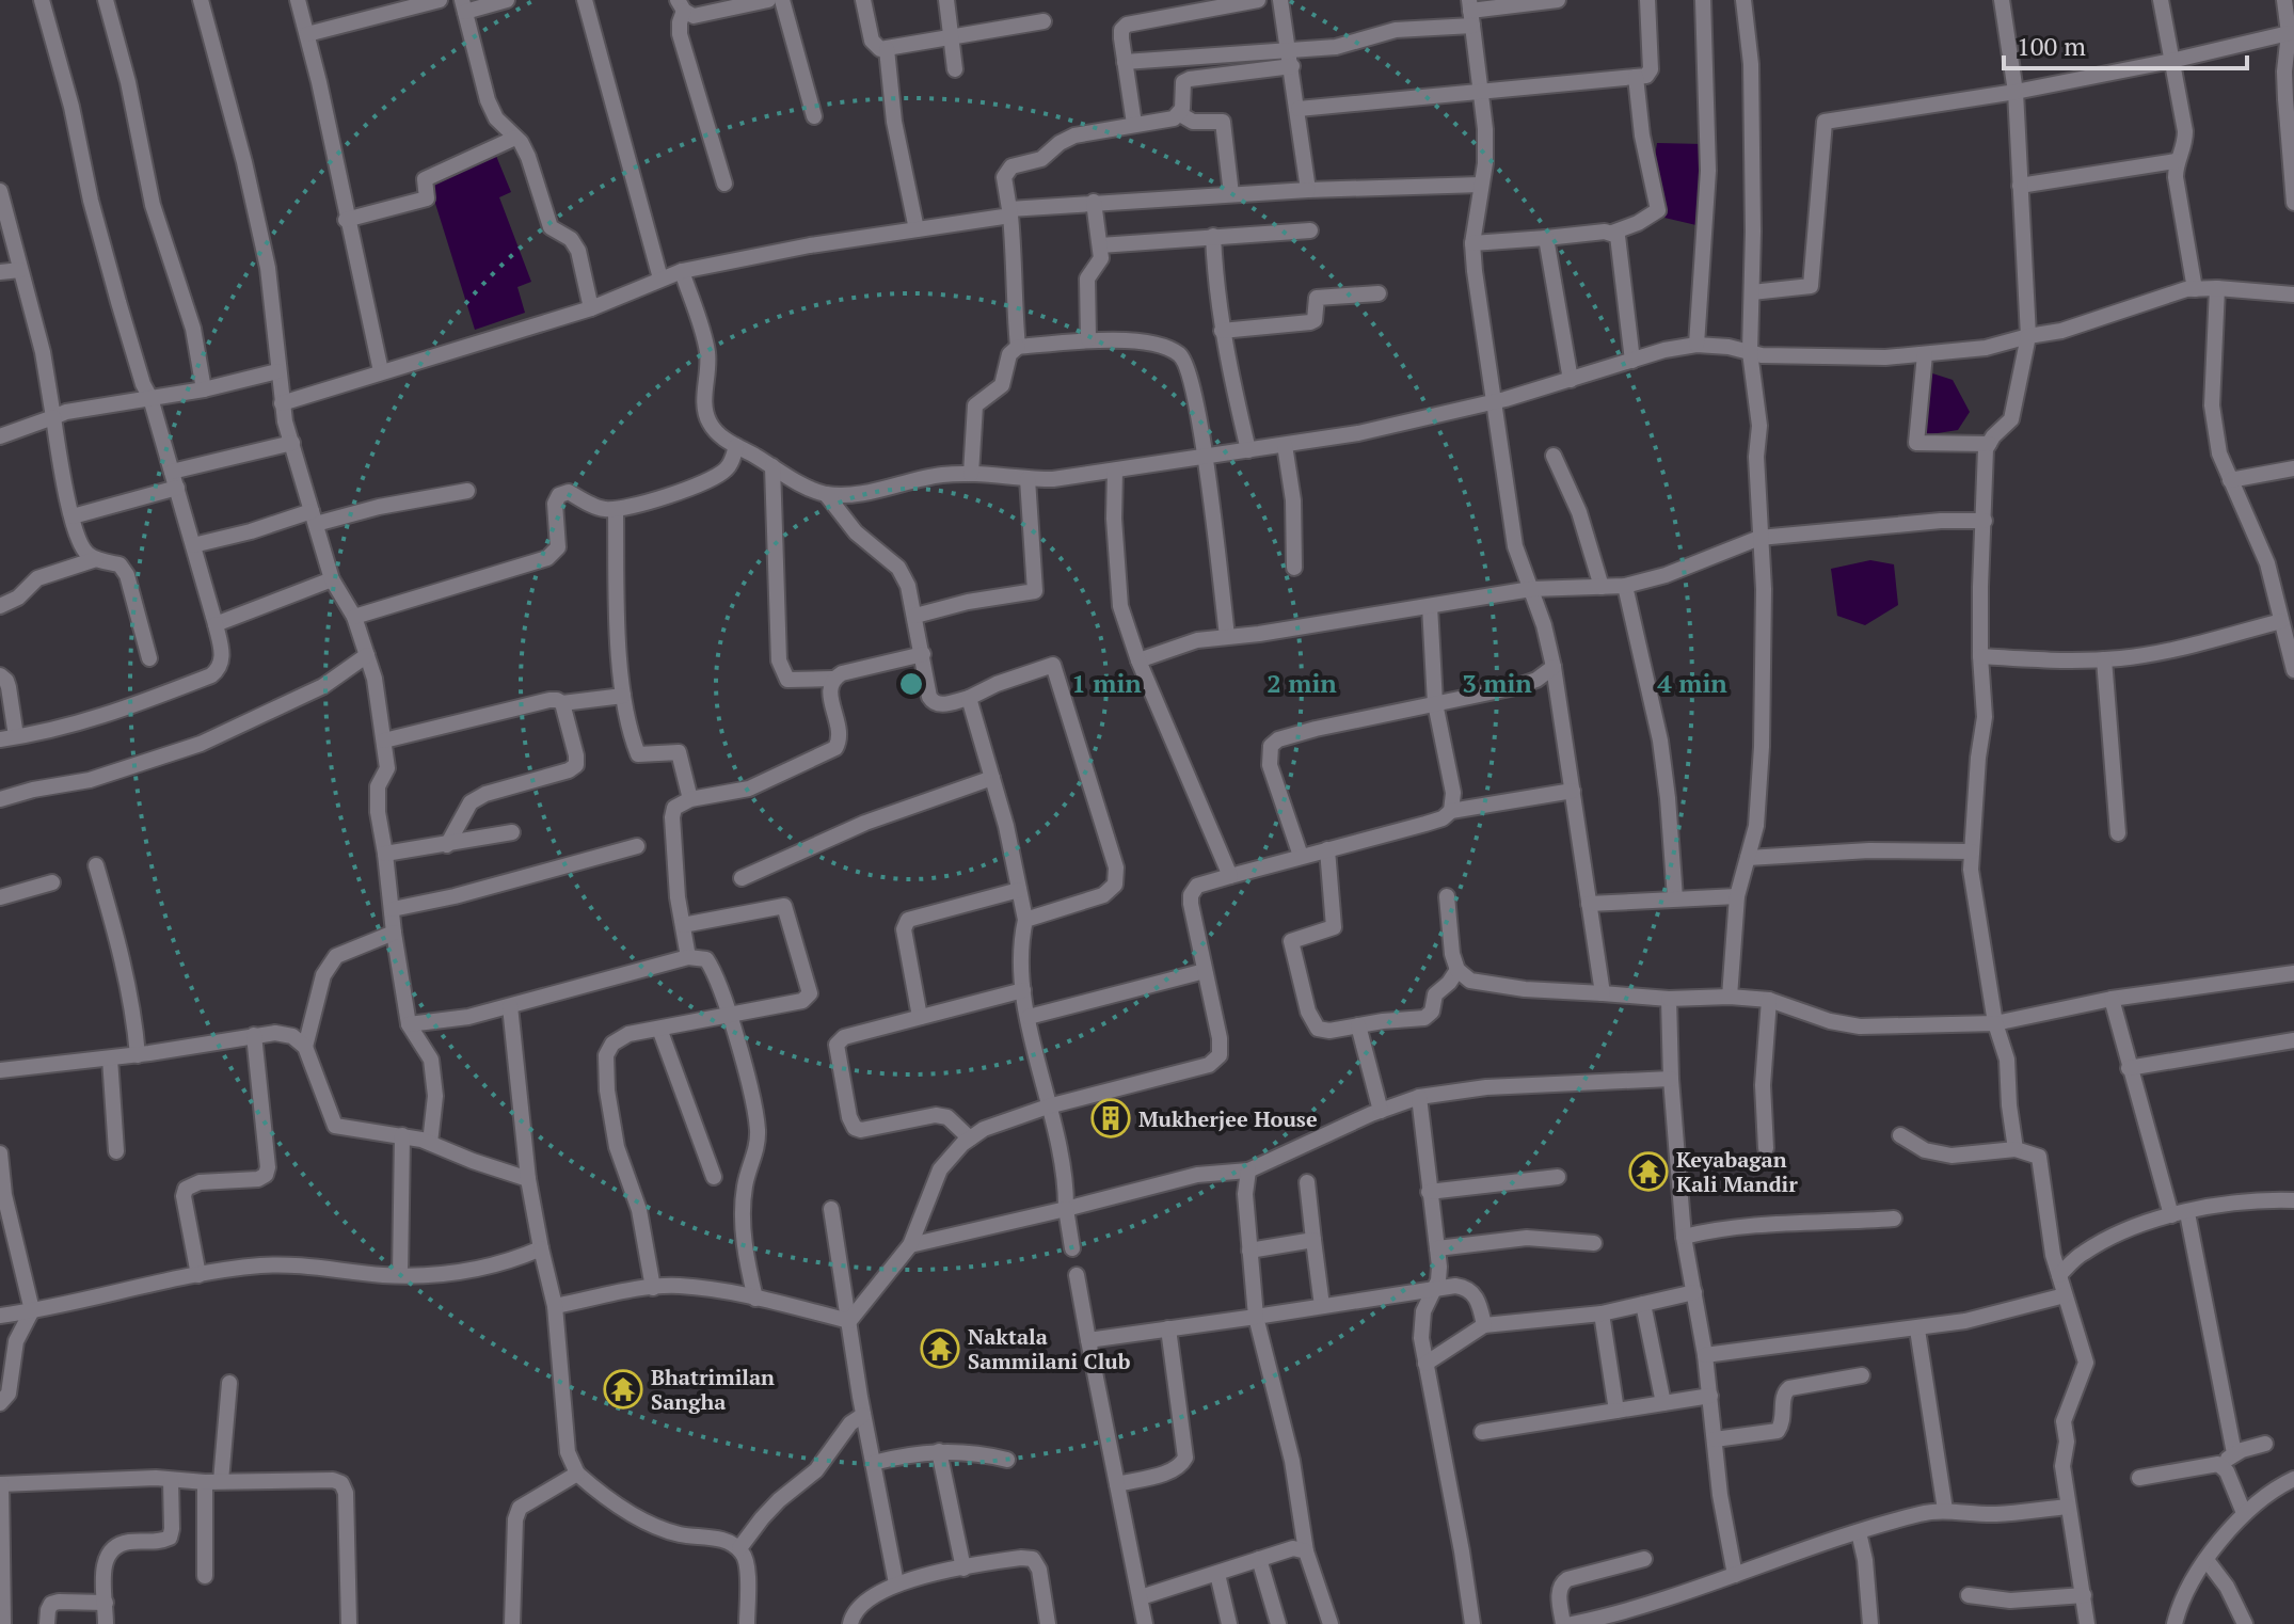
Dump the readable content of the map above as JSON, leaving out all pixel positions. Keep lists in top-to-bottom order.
{
  "places": {
    "building": ["Mukherjee House"],
    "temple": ["Keyabagan Kali Mandir", "Naktala Sammilani Club", "Bhatrimilan Sangha"]
  },
  "scale_bar": "100 m",
  "rings": [
    "1 min",
    "2 min",
    "3 min",
    "4 min"
  ]
}
